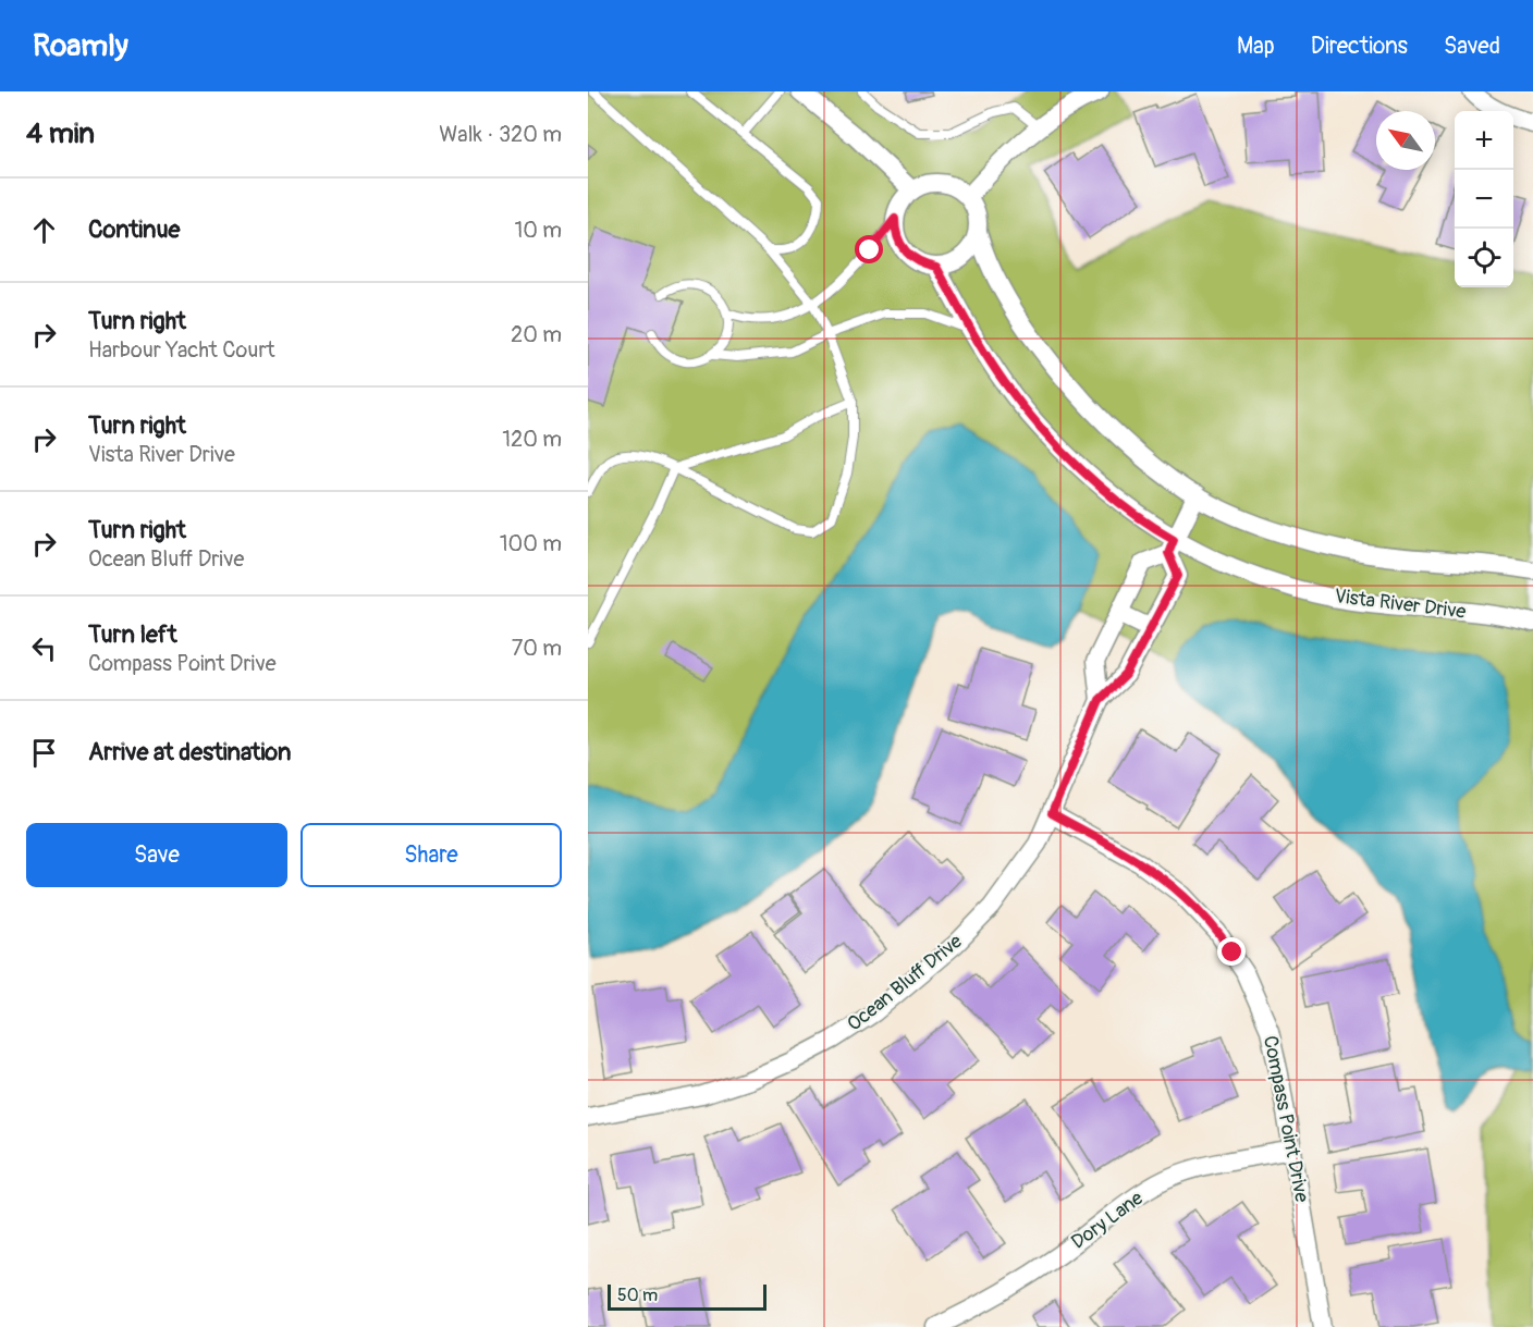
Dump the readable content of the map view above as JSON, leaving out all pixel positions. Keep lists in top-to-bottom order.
{
  "streets": {
    "street": [
      "Vista River Drive",
      "Ocean Bluff Drive",
      "Compass Point Drive",
      "Dory Lane"
    ]
  },
  "crossings": [
    ["Vista River Drive", "Ocean Bluff Drive"],
    ["Ocean Bluff Drive", "Compass Point Drive"],
    ["Compass Point Drive", "Dory Lane"]
  ],
  "scale_bar": "50 m",
  "north": "top left",
  "page": {
    "header": "Roamly",
    "nav": ["Map", "Directions", "Saved"],
    "heading": ["4 min", "Walk · 320 m"],
    "map_buttons": ["+", "−"],
    "list": [
      ["Continue", "10 m"],
      ["Turn right", "Harbour Yacht Court", "20 m"],
      ["Turn right", "Vista River Drive", "120 m"],
      ["Turn right", "Ocean Bluff Drive", "100 m"],
      ["Turn left", "Compass Point Drive", "70 m"],
      "Arrive at destination"
    ],
    "buttons": ["Save", "Share"],
    "scale": "50 m"
  }
}
